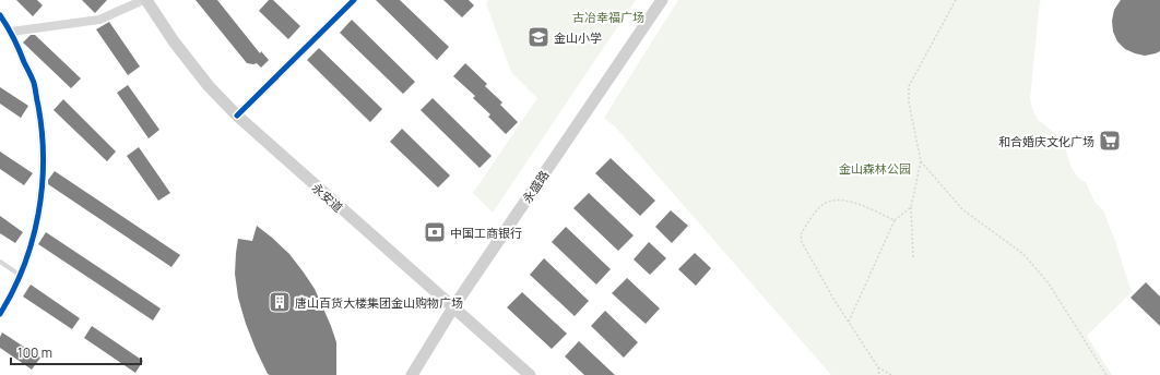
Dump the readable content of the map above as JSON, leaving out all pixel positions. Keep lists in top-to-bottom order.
{
  "streets": {
    "main road": ["永盛路", "永安道"]
  },
  "crossings": [
    ["永盛路", "永安道"]
  ],
  "parks": ["古冶幸福广场", "金山森林公园"],
  "places": {
    "school or university": ["金山小学"],
    "supermarket": ["和合婚庆文化广场"],
    "bank": ["中国工商银行"],
    "building": ["唐山百货大楼集团金山购物广场"]
  },
  "scale_bar": "100 m"
}
